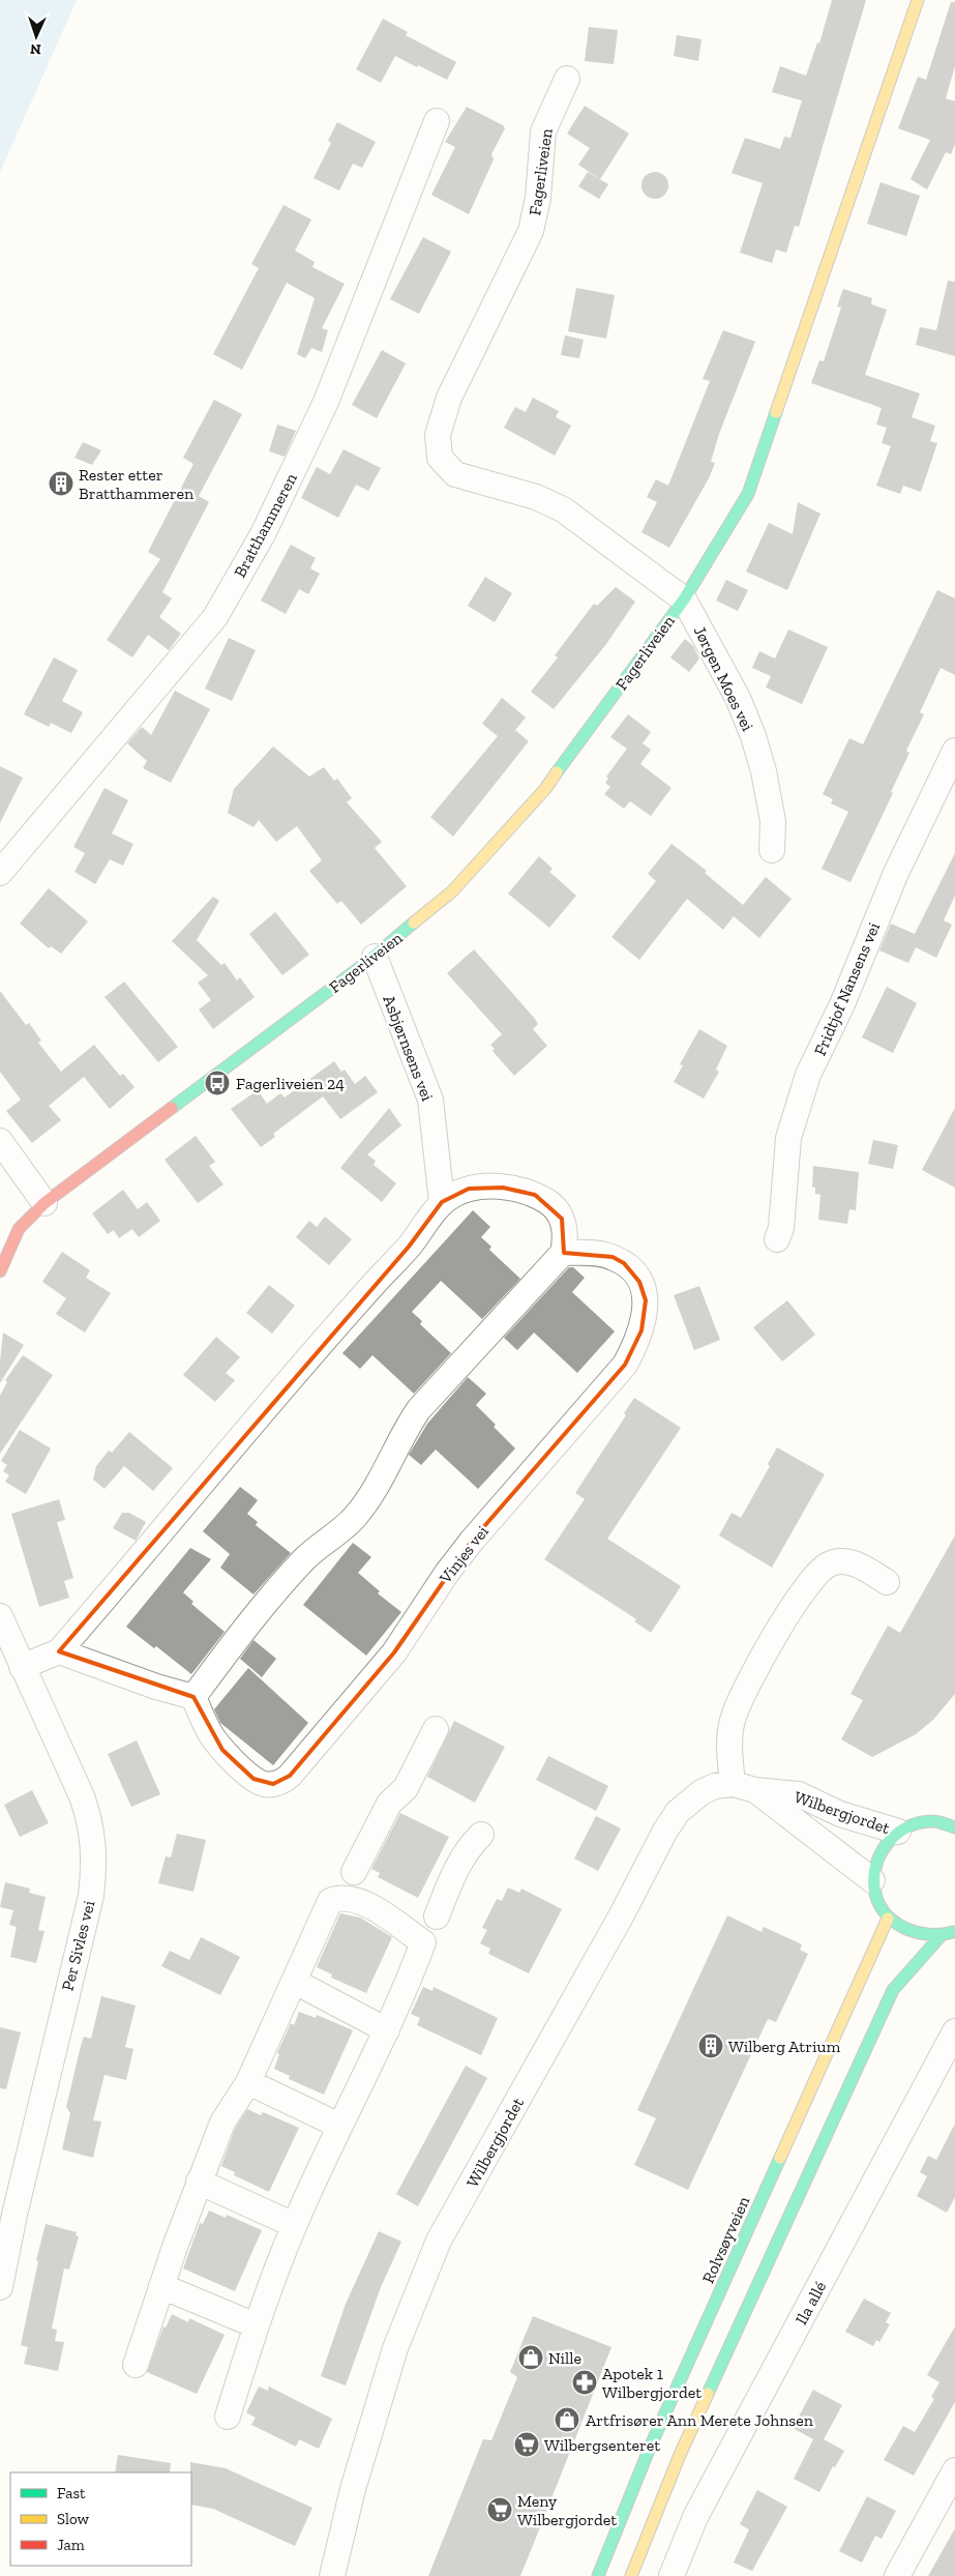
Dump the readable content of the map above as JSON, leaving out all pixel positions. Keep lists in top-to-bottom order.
{
  "streets": {
    "main road": ["Fagerliveien", "Rolvsøyveien"],
    "street": [
      "Bratthammeren",
      "Jørgen Moes vei",
      "Fridtjof Nansens vei",
      "Asbjørnsens vei",
      "Vinjes vei",
      "Wilbergjordet",
      "Per Sivles vei",
      "Ila allé"
    ]
  },
  "crossings": [
    ["Fagerliveien", "Jørgen Moes vei"],
    ["Fagerliveien", "Asbjørnsens vei"]
  ],
  "places": {
    "building": ["Rester etter Bratthammeren", "Wilberg Atrium"],
    "bus stop": ["Fagerliveien 24"],
    "shop": ["Nille", "Artfrisører Ann Merete Johnsen"],
    "pharmacy": ["Apotek 1 Wilbergjordet"],
    "supermarket": ["Wilbergsenteret", "Meny Wilbergjordet"]
  },
  "legend": ["Fast", "Slow", "Jam"],
  "north": "bottom"
}
